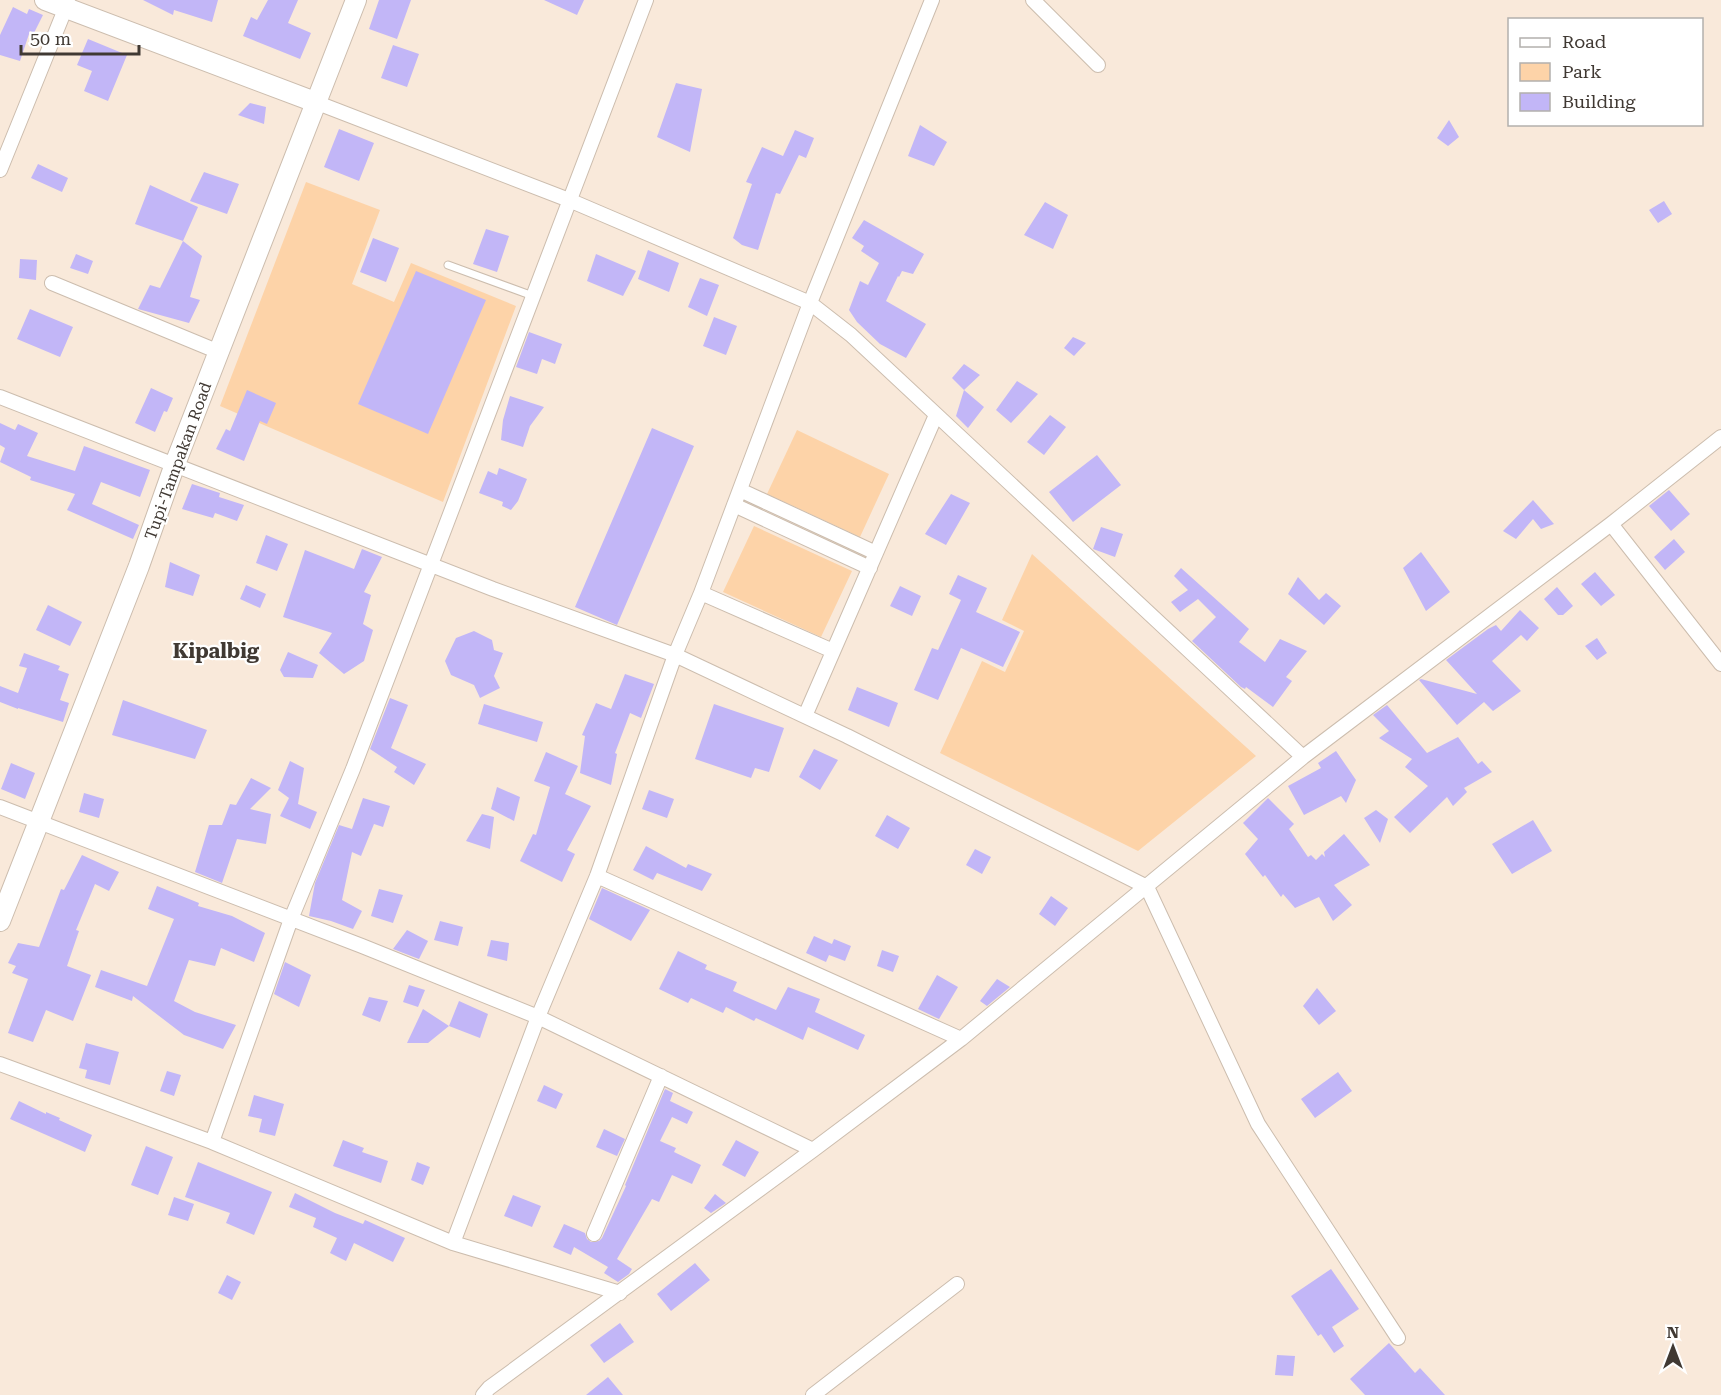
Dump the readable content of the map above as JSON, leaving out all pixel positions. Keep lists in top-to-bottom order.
{
  "streets": {
    "main road": ["Tupi-Tampakan Road"]
  },
  "districts": ["Kipalbig"],
  "legend": ["Road", "Park", "Building"],
  "scale_bar": "50 m",
  "north": "top"
}
